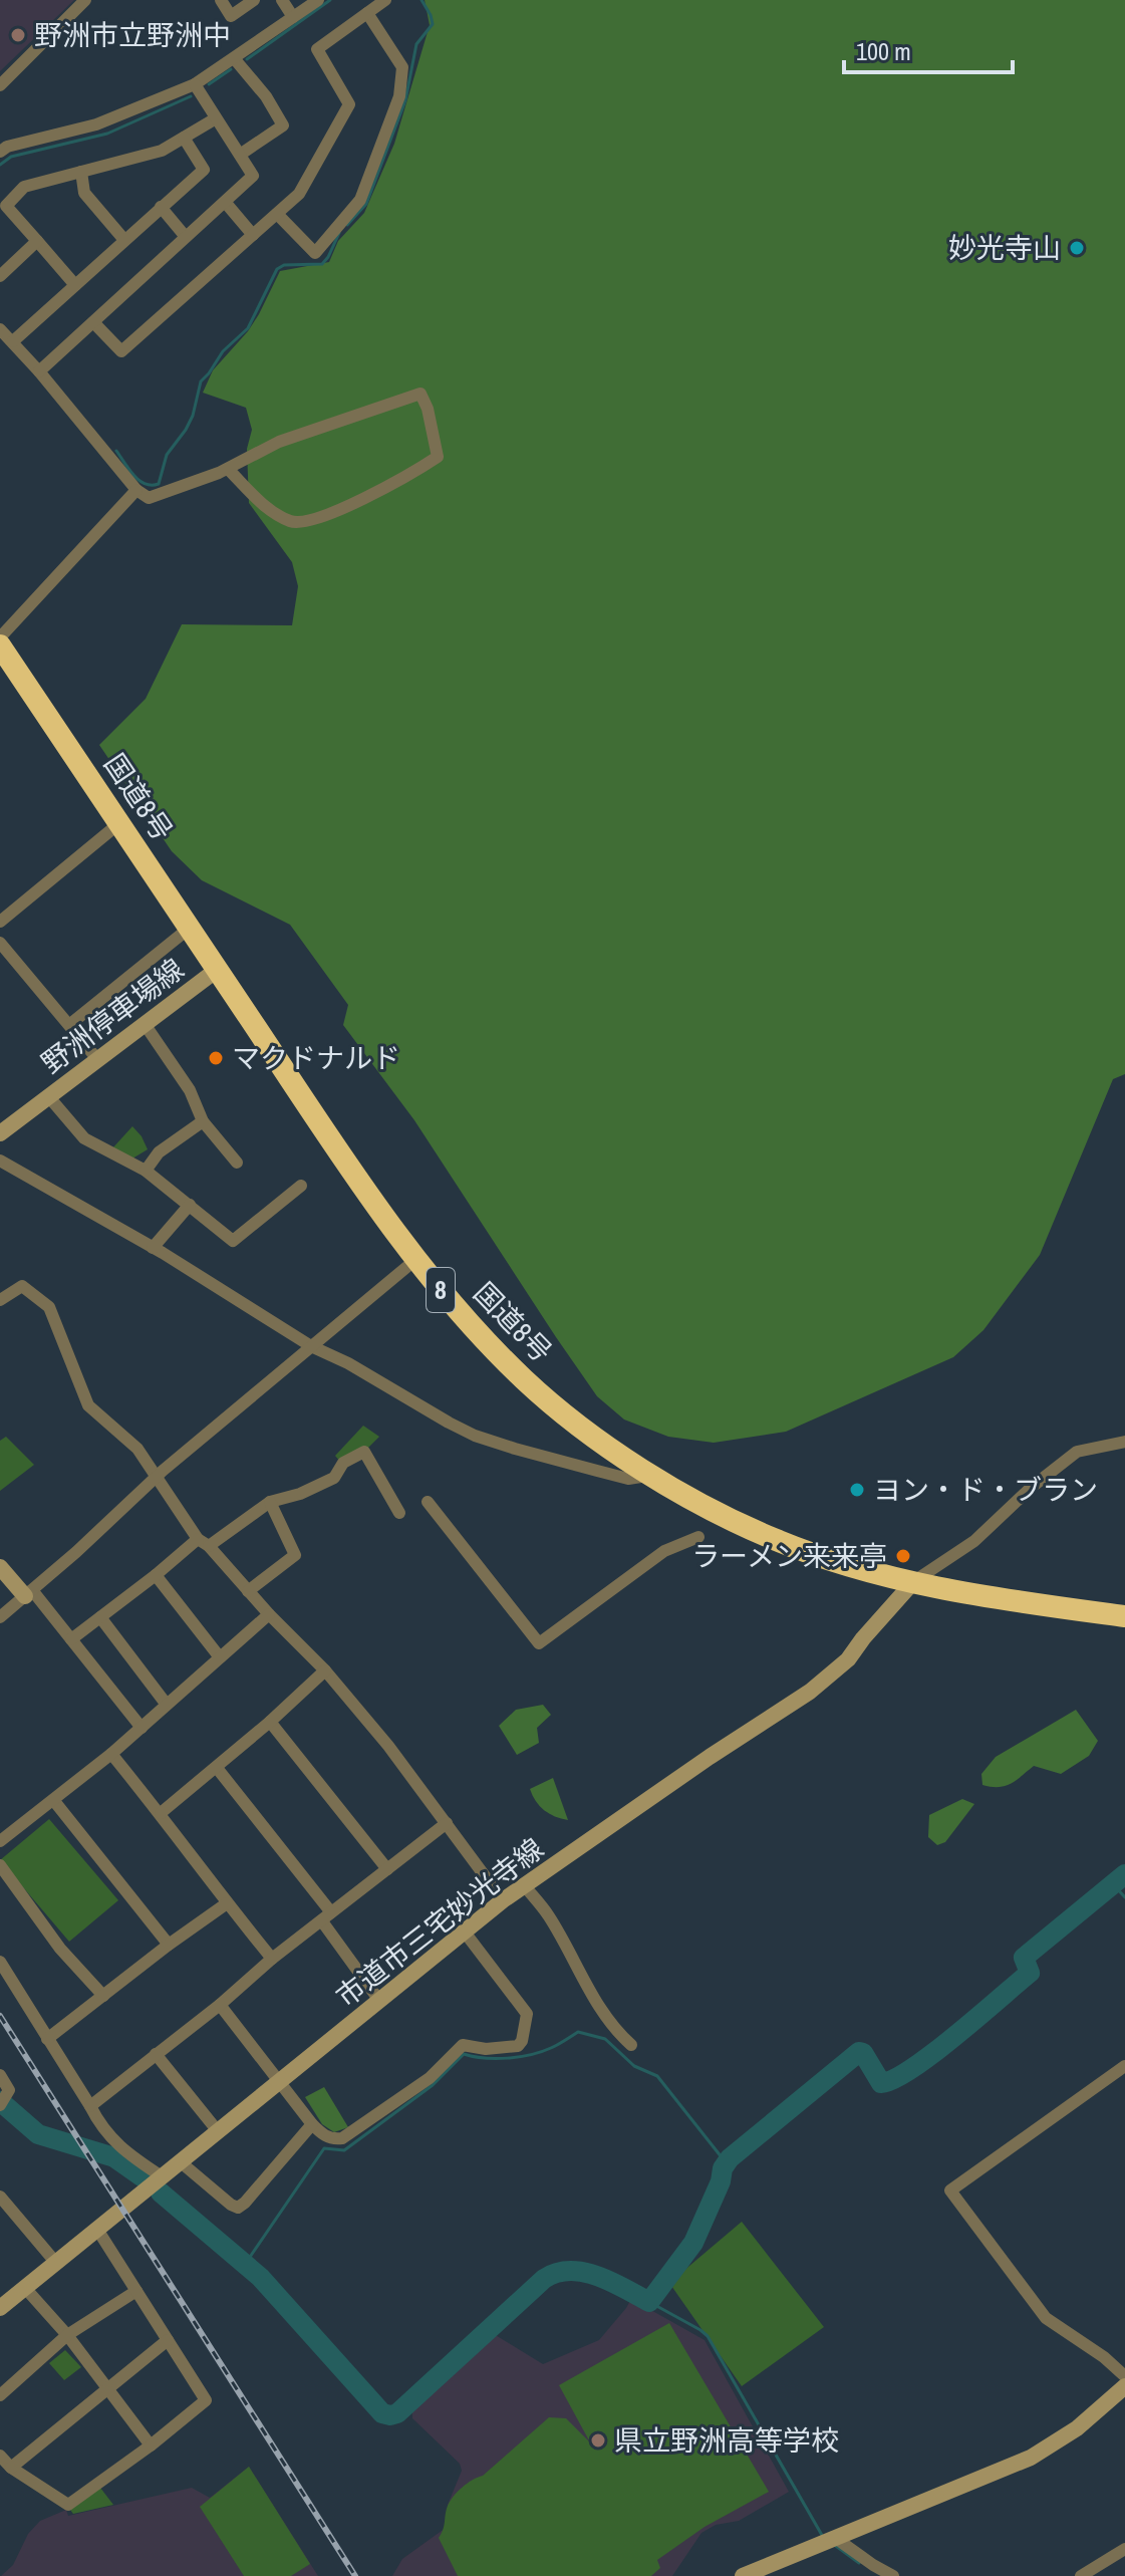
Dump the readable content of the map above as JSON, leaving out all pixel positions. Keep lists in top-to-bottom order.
{
  "streets": {
    "highway": ["国道8号", "8"],
    "street": ["野洲停車場線", "市道市三宅妙光寺線"]
  },
  "crossings": [
    ["国道8号", "野洲停車場線"],
    ["国道8号", "市道市三宅妙光寺線"]
  ],
  "places": [
    "野洲市立野洲中",
    "妙光寺山",
    "マクドナルド",
    "ヨン・ド・ブラン",
    "ラーメン来来亭",
    "県立野洲高等学校"
  ],
  "scale_bar": "100 m"
}
